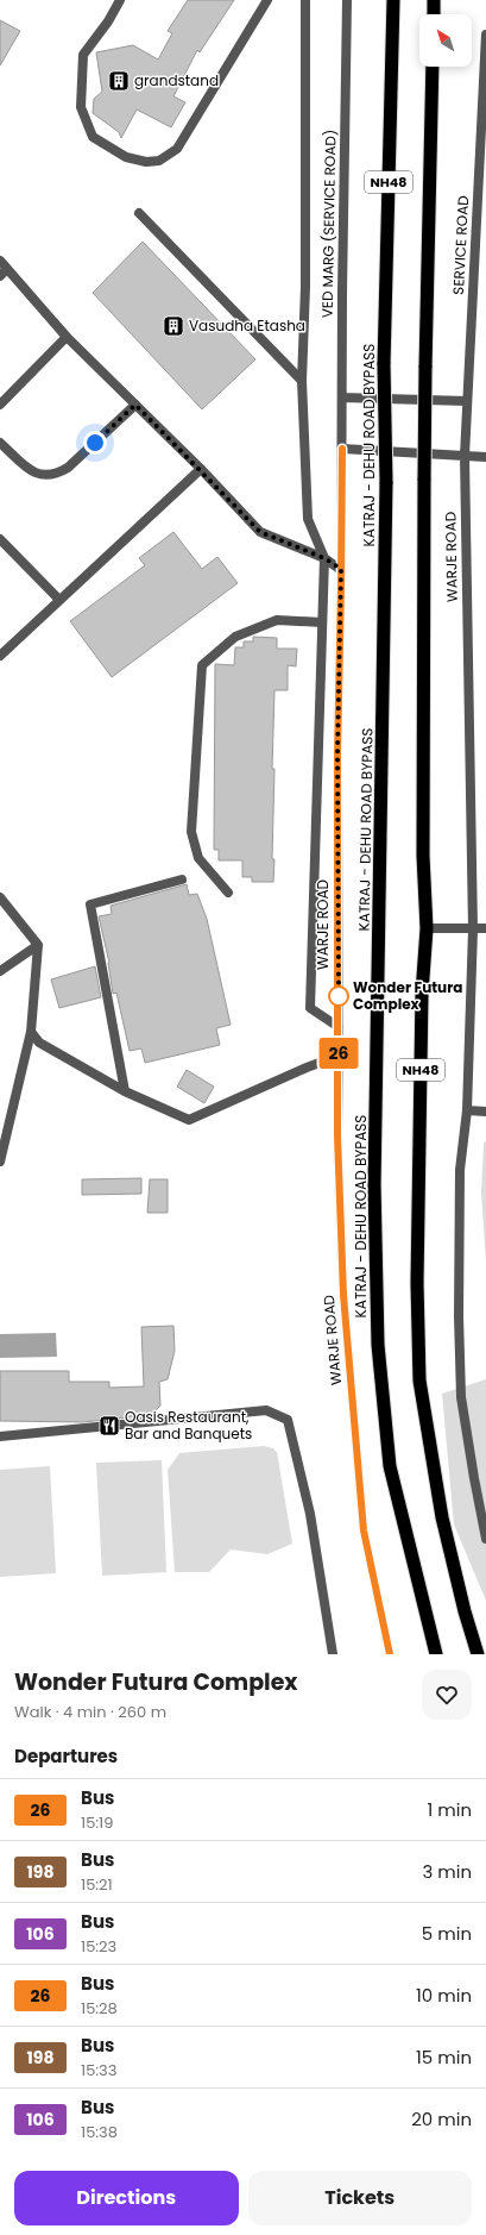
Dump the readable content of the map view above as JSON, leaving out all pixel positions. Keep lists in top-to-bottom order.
{
  "streets": {
    "highway": ["NH48", "KATRAJ - DEHU ROAD BYPASS"],
    "street": ["VED MARG (SERVICE ROAD)", "SERVICE ROAD", "WARJE ROAD"]
  },
  "crossings": [
    ["VED MARG (SERVICE ROAD)", "WARJE ROAD"],
    ["SERVICE ROAD", "WARJE ROAD"]
  ],
  "places": {
    "building": ["grandstand", "Vasudha Etasha"],
    "other": ["Wonder Futura Complex"],
    "restaurant": ["Oasis Restaurant, Bar and Banquets"]
  },
  "lines": ["bus line 26"],
  "north": "top left",
  "page": {
    "on_map": "26",
    "heading": [
      ["Wonder Futura Complex", "Walk · 4 min · 260 m"],
      "Departures"
    ],
    "list": [
      {
        "mark": "26",
        "name": "Bus",
        "note": "15:19",
        "value": "1 min"
      },
      {
        "mark": "198",
        "name": "Bus",
        "note": "15:21",
        "value": "3 min"
      },
      {
        "mark": "106",
        "name": "Bus",
        "note": "15:23",
        "value": "5 min"
      },
      {
        "mark": "26",
        "name": "Bus",
        "note": "15:28",
        "value": "10 min"
      },
      {
        "mark": "198",
        "name": "Bus",
        "note": "15:33",
        "value": "15 min"
      },
      {
        "mark": "106",
        "name": "Bus",
        "note": "15:38",
        "value": "20 min"
      }
    ],
    "buttons": ["Directions", "Tickets"]
  }
}
